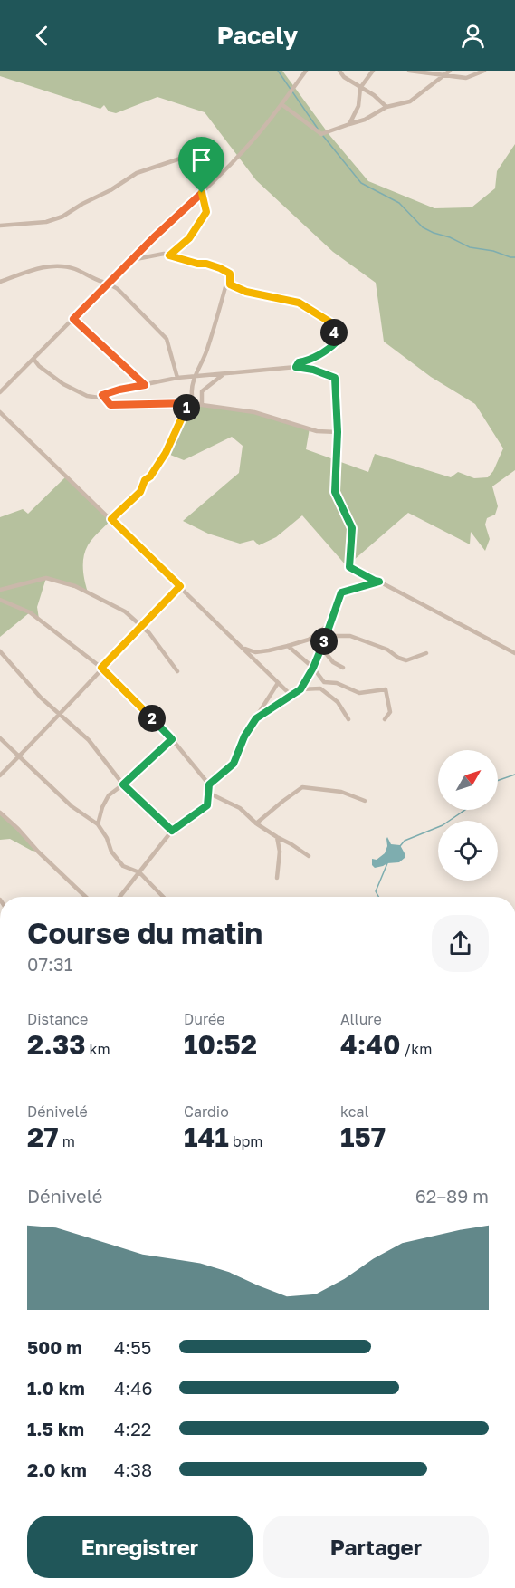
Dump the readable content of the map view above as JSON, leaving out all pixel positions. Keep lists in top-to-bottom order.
{
  "north": "top right",
  "page": {
    "header": "Pacely",
    "pins": [
      "4",
      "1",
      "3",
      "2"
    ],
    "heading": ["Course du matin", "07:31"],
    "stats": [
      ["Distance", "2.33 km"],
      ["Durée", "10:52"],
      ["Allure", "4:40 /km"],
      ["Dénivelé", "27 m"],
      ["Cardio", "141 bpm"],
      ["kcal", "157"]
    ],
    "chart": ["Dénivelé", "62–89 m"],
    "list": [
      {
        "name": "500 m",
        "note": "4:55"
      },
      {
        "name": "1.0 km",
        "note": "4:46"
      },
      {
        "name": "1.5 km",
        "note": "4:22"
      },
      {
        "name": "2.0 km",
        "note": "4:38"
      }
    ],
    "buttons": ["Enregistrer", "Partager"]
  }
}
